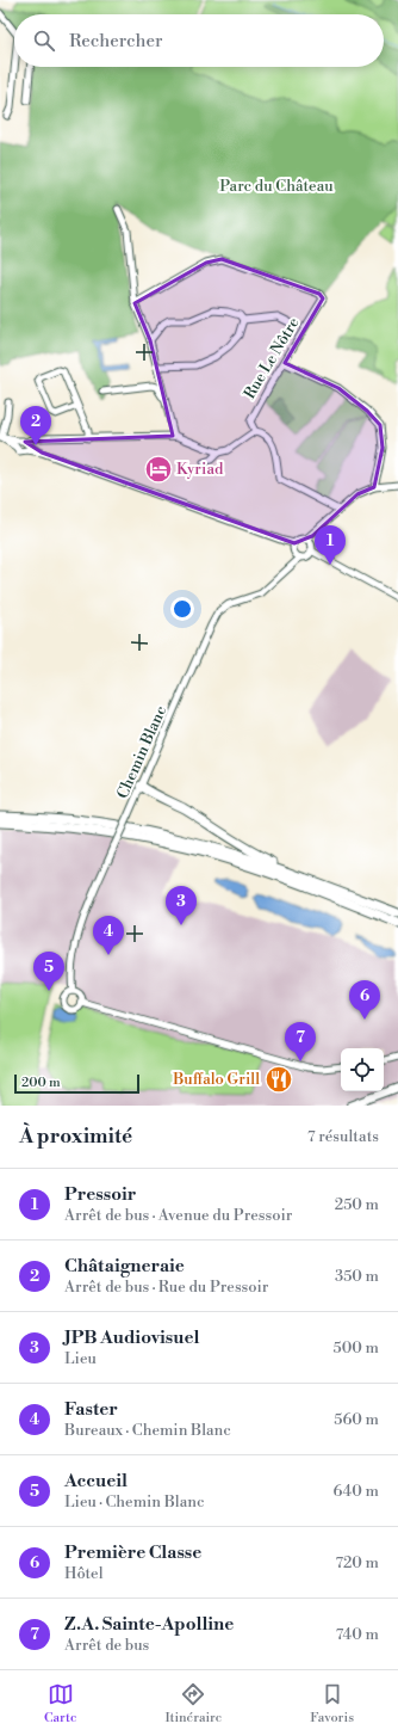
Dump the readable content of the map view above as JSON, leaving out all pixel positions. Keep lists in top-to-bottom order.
{
  "streets": {
    "street": ["Rue Le Nôtre", "Chemin Blanc"]
  },
  "parks": ["Parc du Château"],
  "places": {
    "hotel": ["Kyriad"],
    "restaurant": ["Buffalo Grill"]
  },
  "scale_bar": "200 m",
  "page": {
    "search": "Rechercher",
    "pins": [
      "2",
      "1",
      "3",
      "4",
      "5",
      "6",
      "7"
    ],
    "scale": "200 m",
    "heading": ["À proximité", "7 résultats"],
    "list": [
      {
        "mark": "1",
        "name": "Pressoir",
        "note": "Arrêt de bus · Avenue du Pressoir",
        "value": "250 m"
      },
      {
        "mark": "2",
        "name": "Châtaigneraie",
        "note": "Arrêt de bus · Rue du Pressoir",
        "value": "350 m"
      },
      {
        "mark": "3",
        "name": "JPB Audiovisuel",
        "note": "Lieu",
        "value": "500 m"
      },
      {
        "mark": "4",
        "name": "Faster",
        "note": "Bureaux · Chemin Blanc",
        "value": "560 m"
      },
      {
        "mark": "5",
        "name": "Accueil",
        "note": "Lieu · Chemin Blanc",
        "value": "640 m"
      },
      {
        "mark": "6",
        "name": "Première Classe",
        "note": "Hôtel",
        "value": "720 m"
      },
      {
        "mark": "7",
        "name": "Z.A. Sainte-Apolline",
        "note": "Arrêt de bus",
        "value": "740 m"
      }
    ],
    "nav": ["Carte", "Itinéraire", "Favoris"]
  }
}
